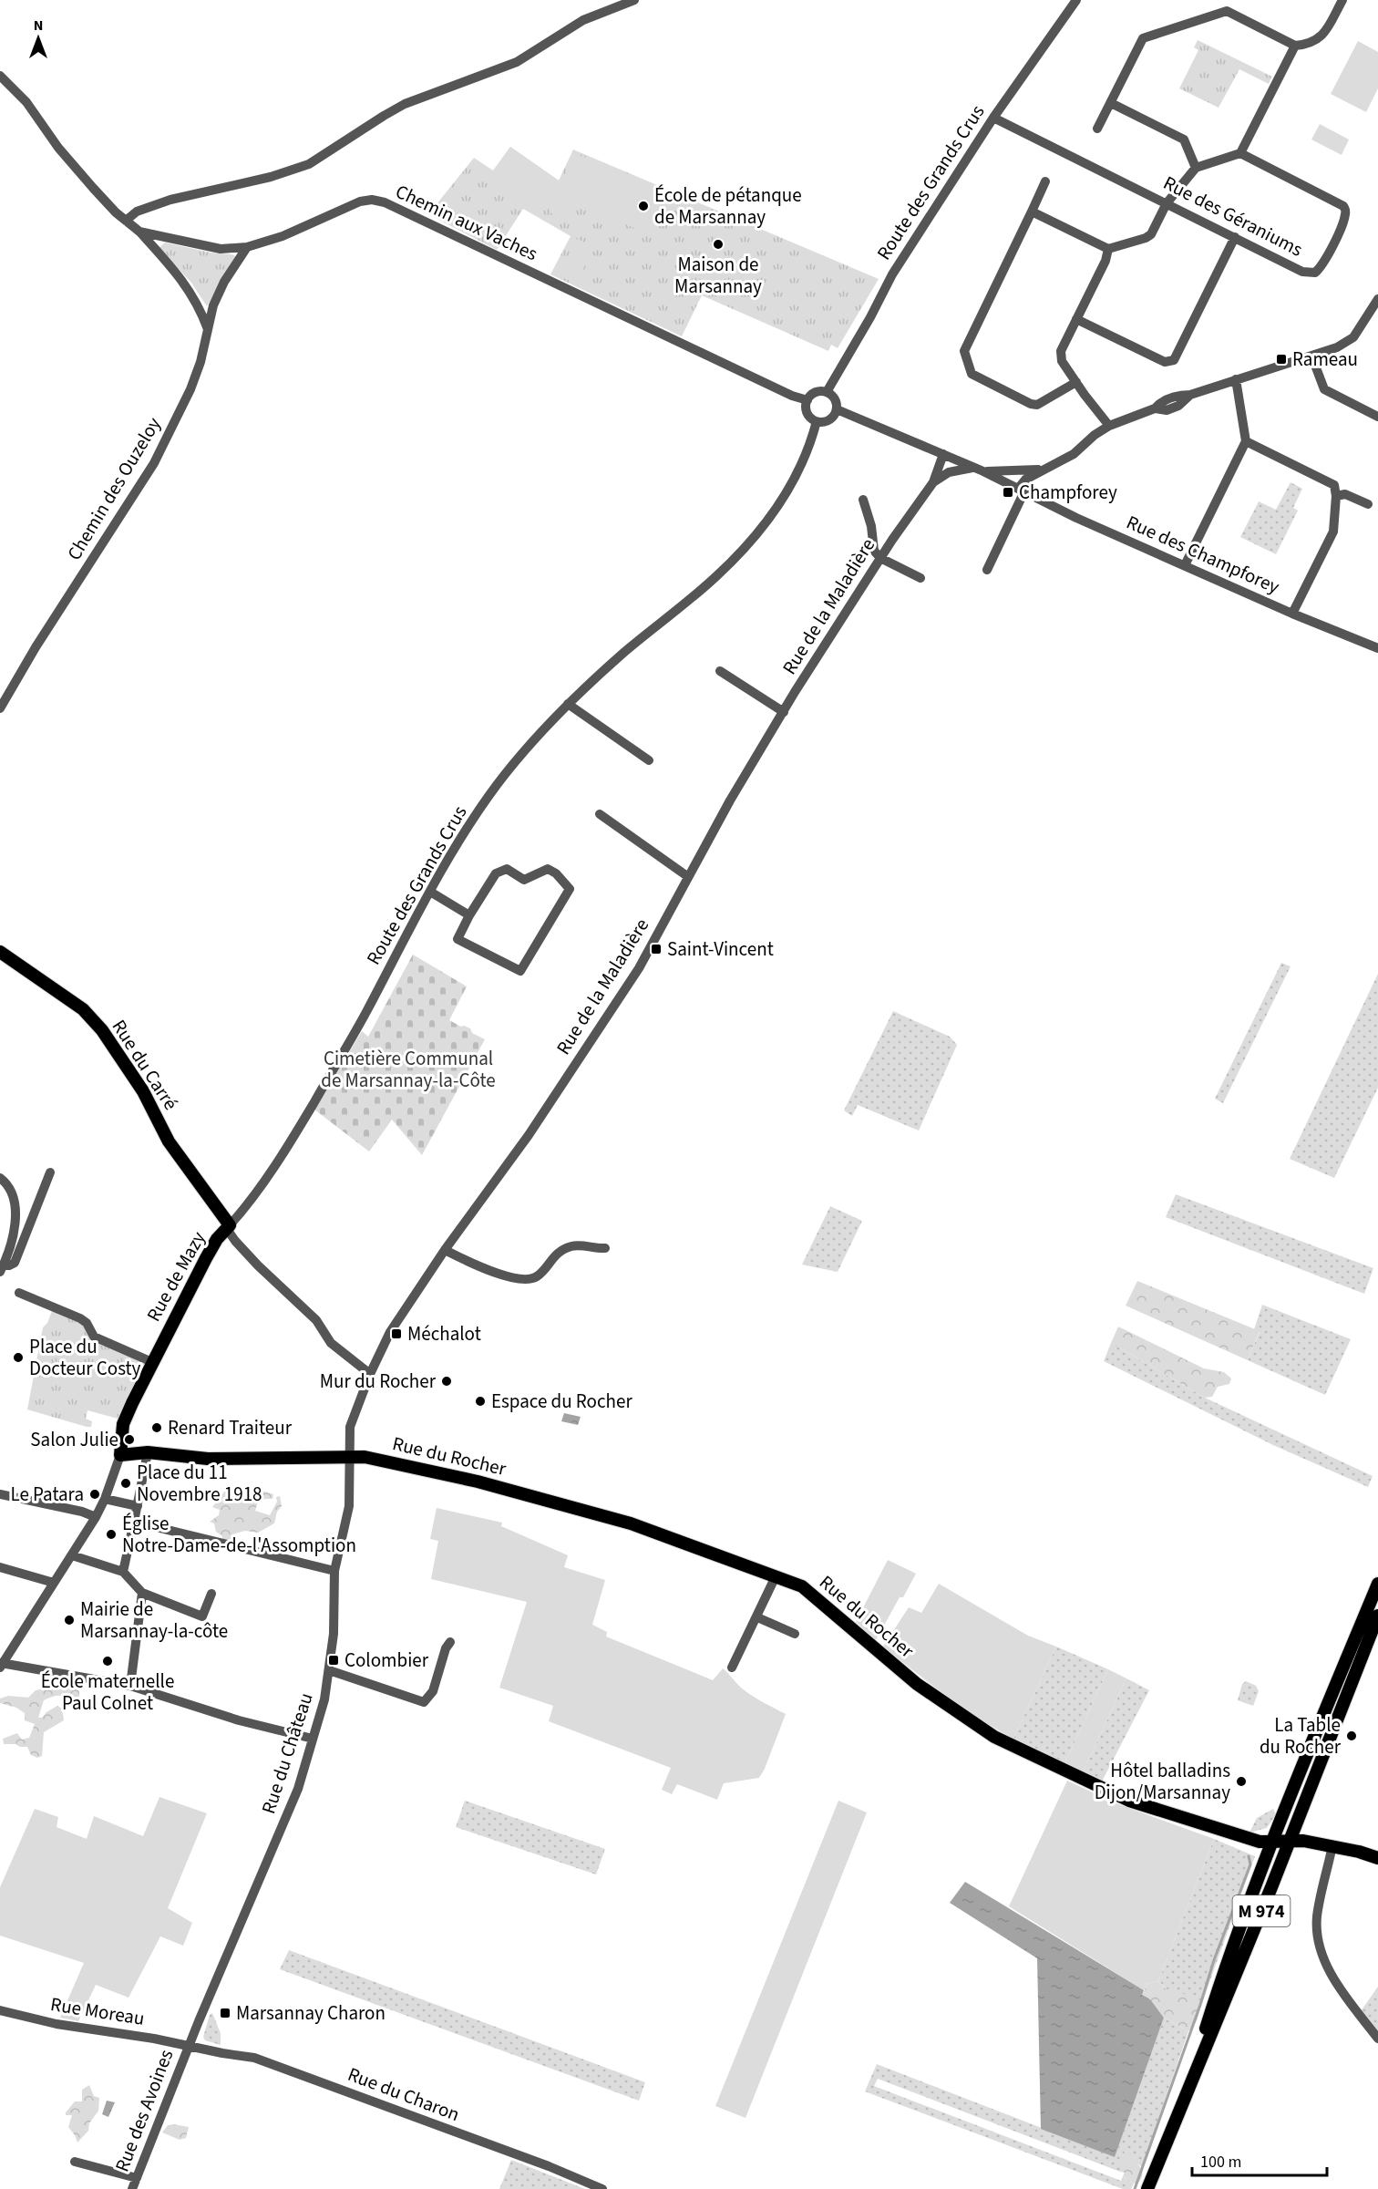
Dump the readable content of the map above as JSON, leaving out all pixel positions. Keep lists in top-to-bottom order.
{
  "streets": {
    "main road": [
      "Rue du Carré",
      "Rue de Mazy",
      "Rue du Rocher",
      "M 974"
    ],
    "street": [
      "Route des Grands Crus",
      "Rue des Géraniums",
      "Chemin aux Vaches",
      "Chemin des Ouzeloy",
      "Rue des Champforey",
      "Rue de la Maladière",
      "Rue du Château",
      "Rue Moreau",
      "Rue du Charon",
      "Rue des Avoines"
    ]
  },
  "crossings": [
    ["Route des Grands Crus", "Rue des Géraniums"],
    ["Route des Grands Crus", "Chemin aux Vaches"],
    ["Route des Grands Crus", "Rue des Champforey"],
    ["Route des Grands Crus", "Rue du Carré"],
    ["Route des Grands Crus", "Rue de Mazy"],
    ["Chemin aux Vaches", "Chemin des Ouzeloy"],
    ["Chemin aux Vaches", "Rue des Champforey"],
    ["Rue des Champforey", "Rue de la Maladière"],
    ["Rue de la Maladière", "Rue du Rocher"],
    ["Rue de la Maladière", "Rue du Château"],
    ["Rue du Carré", "Rue de Mazy"],
    ["Rue du Rocher", "Rue du Château"],
    ["Rue du Rocher", "M 974"],
    ["Rue du Château", "Rue Moreau"],
    ["Rue du Château", "Rue du Charon"],
    ["Rue du Château", "Rue des Avoines"],
    ["Rue Moreau", "Rue du Charon"],
    ["Rue Moreau", "Rue des Avoines"],
    ["Rue du Charon", "Rue des Avoines"]
  ],
  "parks": ["Cimetière Communal de Marsannay-la-Côte"],
  "places": {
    "other": [
      "École de pétanque de Marsannay",
      "Maison de Marsannay",
      "Place du Docteur Costy",
      "Mur du Rocher",
      "Espace du Rocher",
      "Renard Traiteur",
      "Salon Julie",
      "Place du 11 Novembre 1918",
      "Le Patara",
      "Église Notre-Dame-de-l'Assomption",
      "Mairie de Marsannay-la-côte",
      "École maternelle Paul Colnet",
      "La Table du Rocher",
      "Hôtel balladins Dijon/Marsannay"
    ],
    "transit": [
      "Rameau",
      "Champforey",
      "Saint-Vincent",
      "Méchalot",
      "Colombier",
      "Marsannay Charon"
    ]
  },
  "scale_bar": "100 m",
  "north": "top"
}
